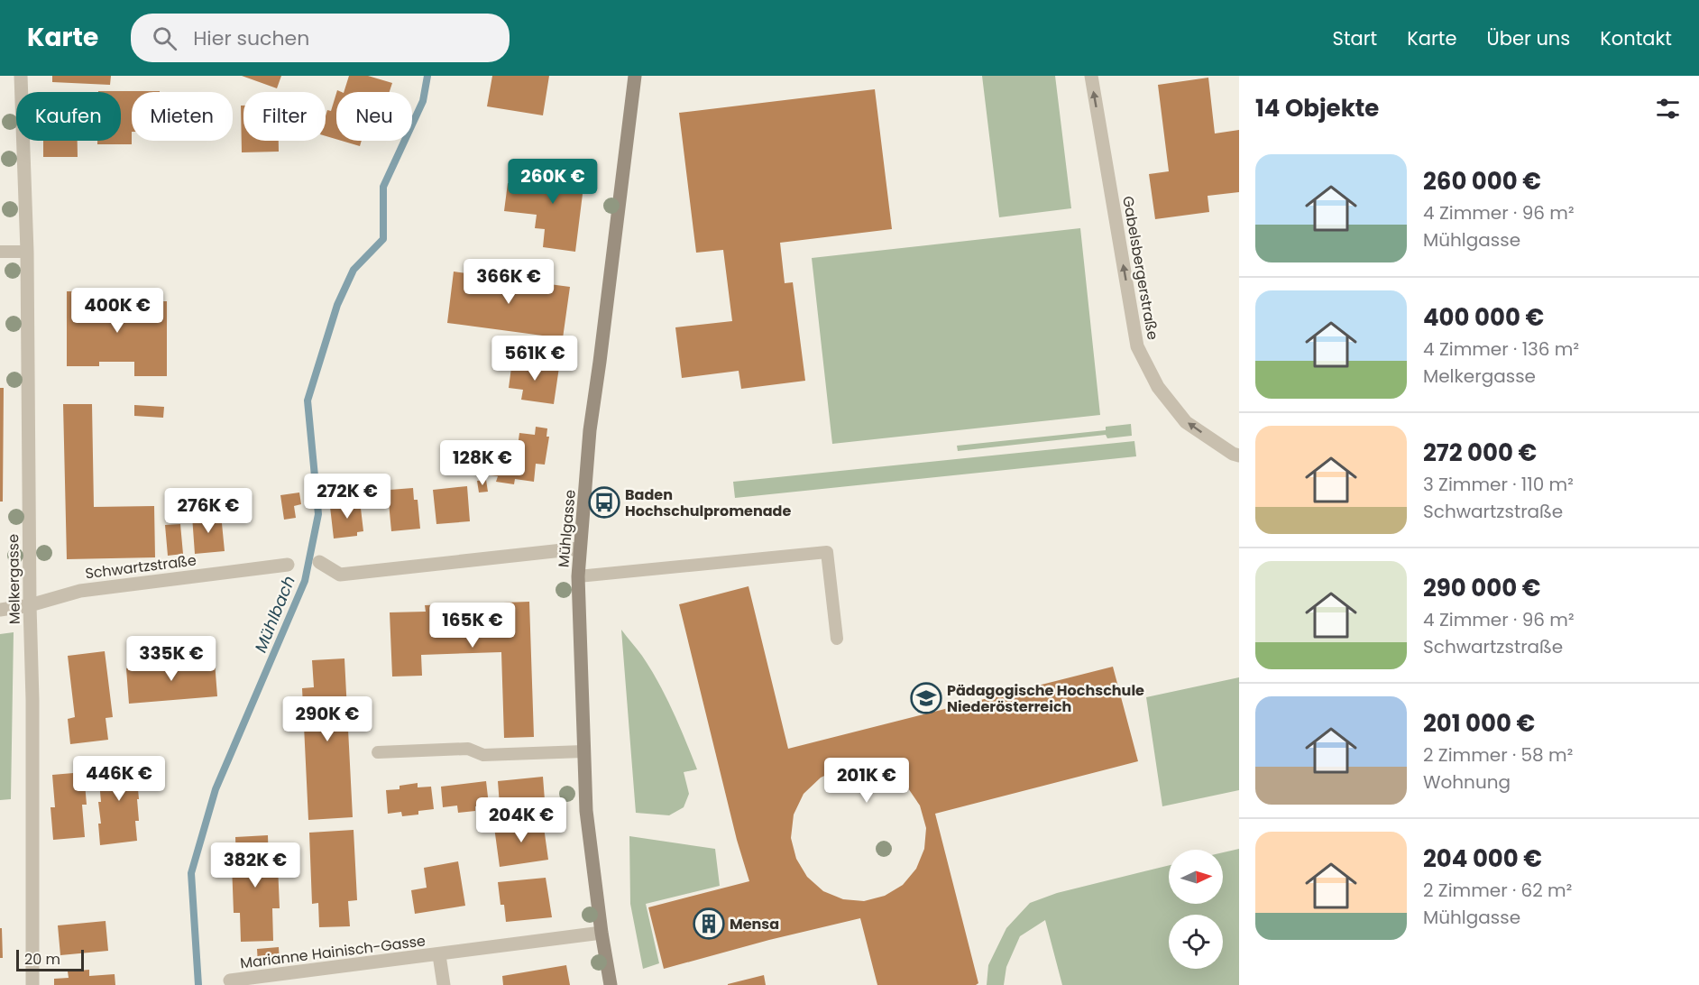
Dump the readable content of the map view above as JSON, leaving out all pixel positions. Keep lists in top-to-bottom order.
{
  "streets": {
    "street": [
      "Gabelsbergerstraße",
      "Mühlgasse",
      "Schwartzstraße",
      "Melkergasse",
      "Marianne Hainisch-Gasse"
    ]
  },
  "crossings": [
    ["Mühlgasse", "Marianne Hainisch-Gasse"],
    ["Schwartzstraße", "Melkergasse"]
  ],
  "one_way": ["Gabelsbergerstraße"],
  "water": ["Mühlbach"],
  "places": {
    "bus stop": ["Baden Hochschulpromenade"],
    "school or university": ["Pädagogische Hochschule Niederösterreich"],
    "building": ["Mensa"]
  },
  "scale_bar": "20 m",
  "north": "right",
  "page": {
    "header": "Karte",
    "search": "Hier suchen",
    "nav": [
      "Start",
      "Karte",
      "Über uns",
      "Kontakt"
    ],
    "heading": "14 Objekte",
    "chip": [
      "Kaufen",
      "Mieten",
      "Filter",
      "Neu"
    ],
    "list": [
      {
        "name": "260 000 €",
        "note": "4 Zimmer · 96 m² · Mühlgasse"
      },
      {
        "name": "400 000 €",
        "note": "4 Zimmer · 136 m² · Melkergasse"
      },
      {
        "name": "272 000 €",
        "note": "3 Zimmer · 110 m² · Schwartzstraße"
      },
      {
        "name": "290 000 €",
        "note": "4 Zimmer · 96 m² · Schwartzstraße"
      },
      {
        "name": "201 000 €",
        "note": "2 Zimmer · 58 m² · Wohnung"
      },
      {
        "name": "204 000 €",
        "note": "2 Zimmer · 62 m² · Mühlgasse"
      }
    ],
    "price": [
      "260K €",
      "366K €",
      "400K €",
      "561K €",
      "128K €",
      "272K €",
      "276K €",
      "165K €",
      "335K €",
      "290K €",
      "446K €",
      "201K €",
      "204K €",
      "382K €"
    ],
    "scale": "20 m"
  }
}
